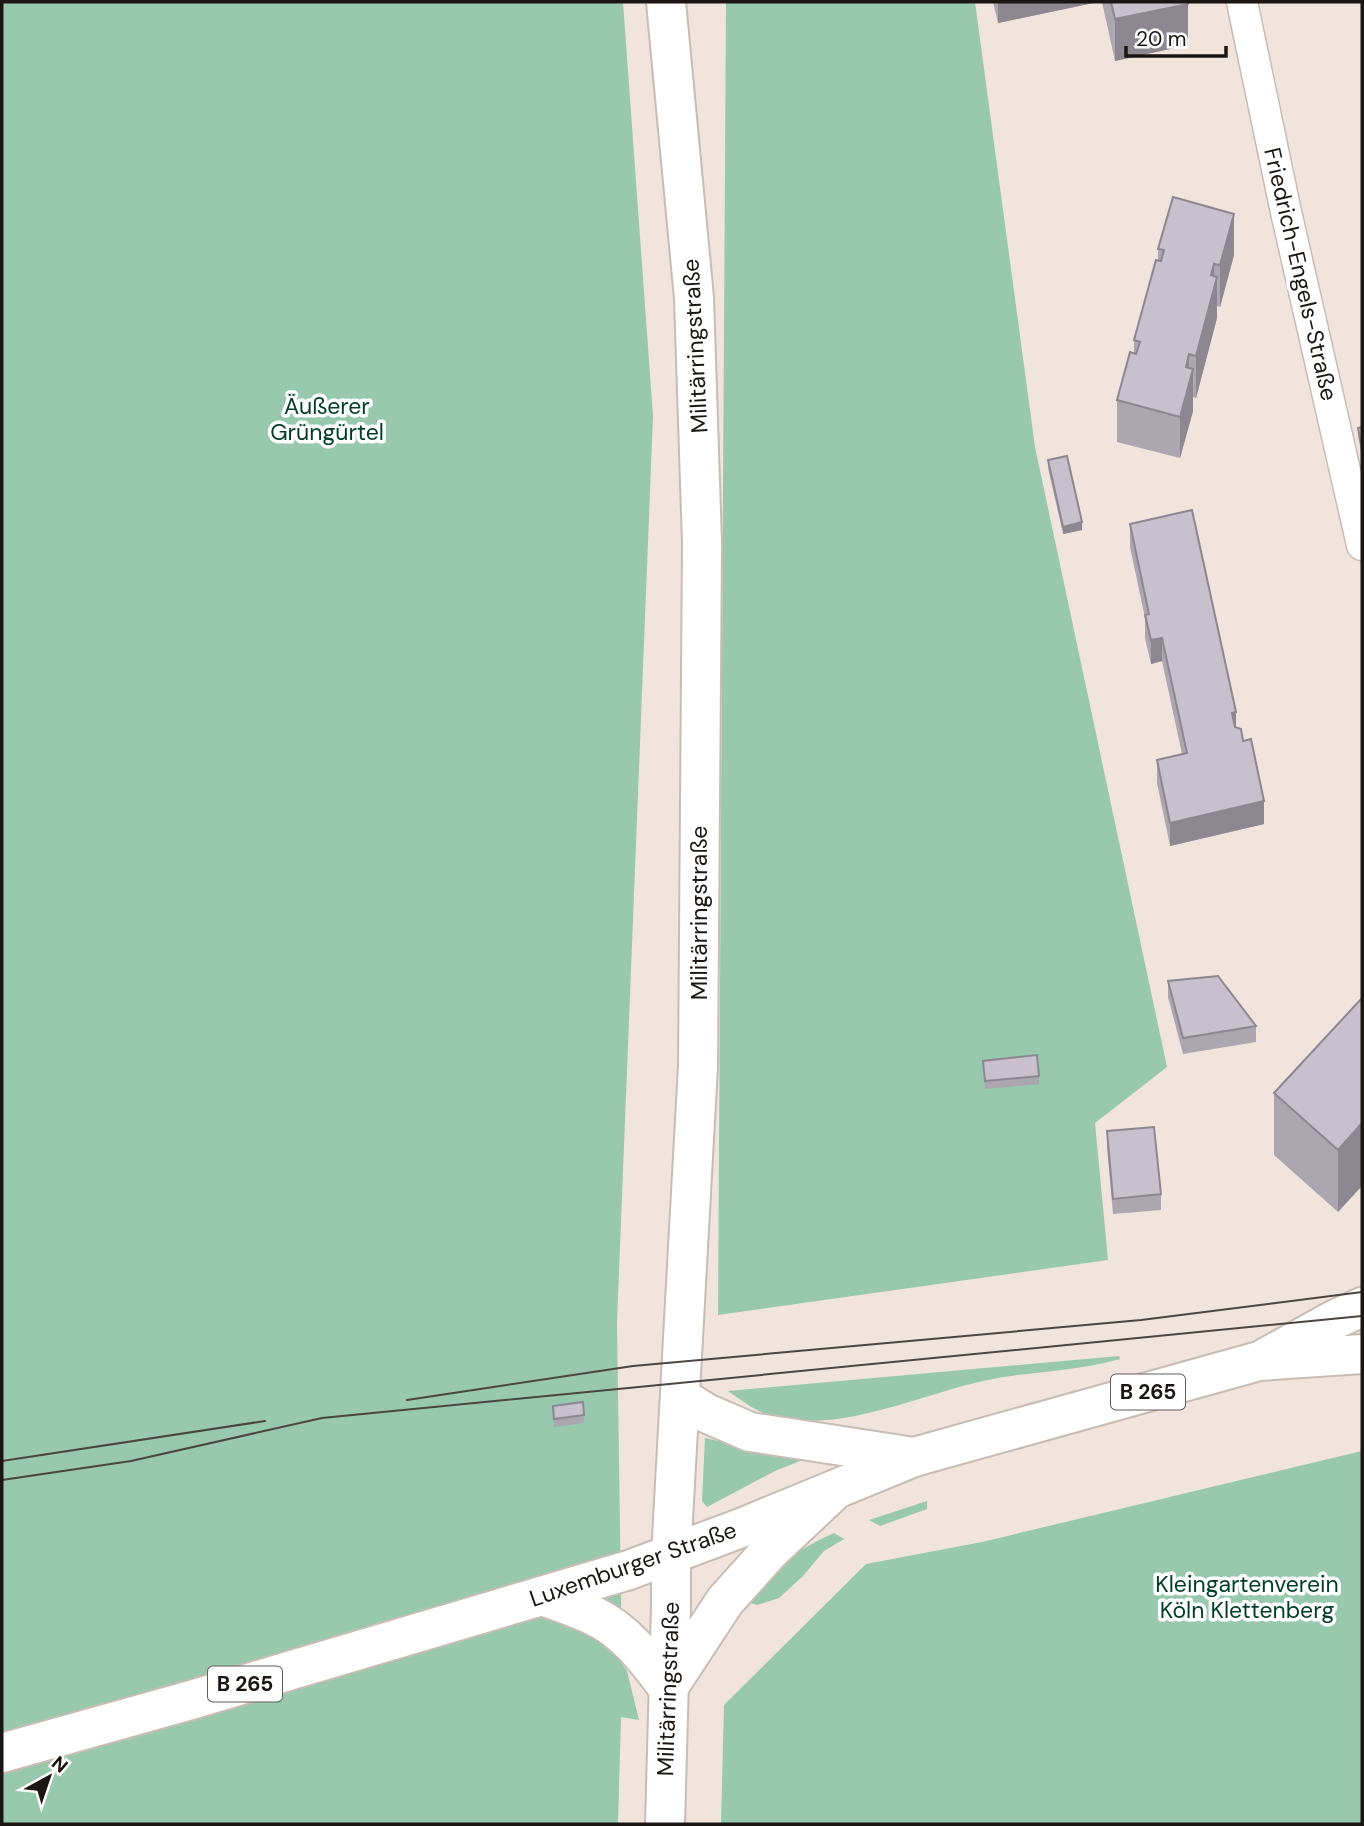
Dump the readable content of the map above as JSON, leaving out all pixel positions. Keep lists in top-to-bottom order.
{
  "streets": {
    "main road": ["Militärringstraße", "B 265", "Luxemburger Straße"],
    "street": ["Friedrich-Engels-Straße"]
  },
  "crossings": [
    ["Militärringstraße", "Luxemburger Straße"]
  ],
  "parks": ["Äußerer Grüngürtel", "Kleingartenverein Köln Klettenberg"],
  "scale_bar": "20 m",
  "north": "top right"
}
